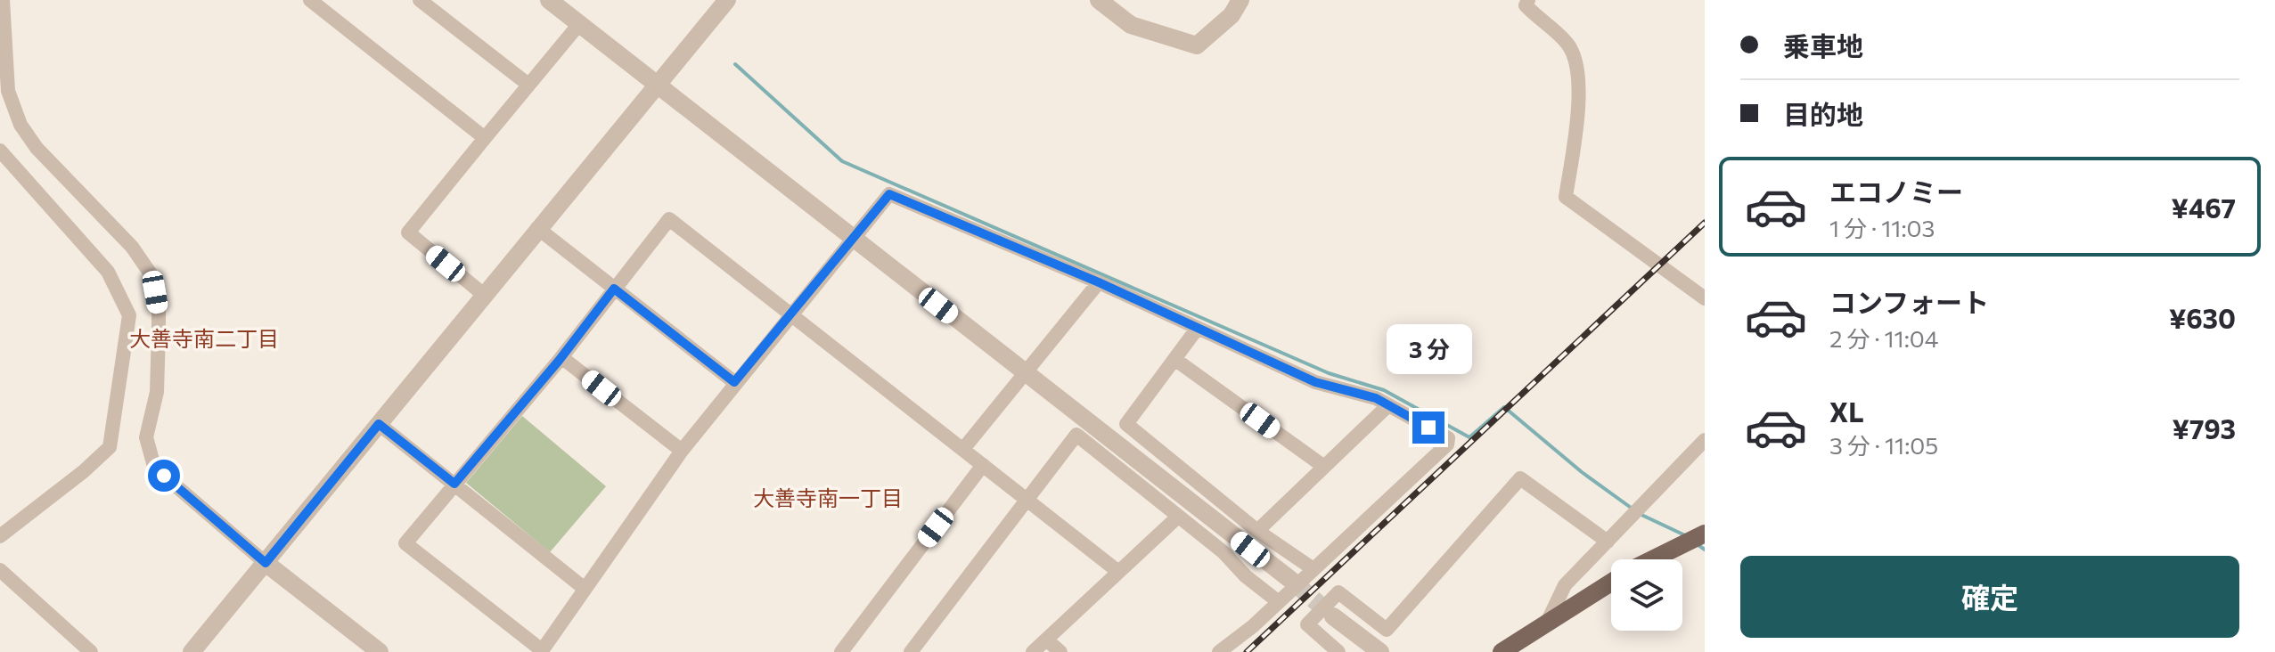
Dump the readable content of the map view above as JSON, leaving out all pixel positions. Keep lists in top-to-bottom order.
{
  "districts": ["大善寺南二丁目", "大善寺南一丁目"],
  "page": {
    "banner": ["乗車地", "目的地"],
    "list": [
      {
        "name": "エコノミー",
        "note": "1 分 · 11:03",
        "value": "¥467"
      },
      {
        "name": "コンフォート",
        "note": "2 分 · 11:04",
        "value": "¥630"
      },
      {
        "name": "XL",
        "note": "3 分 · 11:05",
        "value": "¥793"
      }
    ],
    "bubble": "3 分",
    "buttons": "確定"
  }
}
